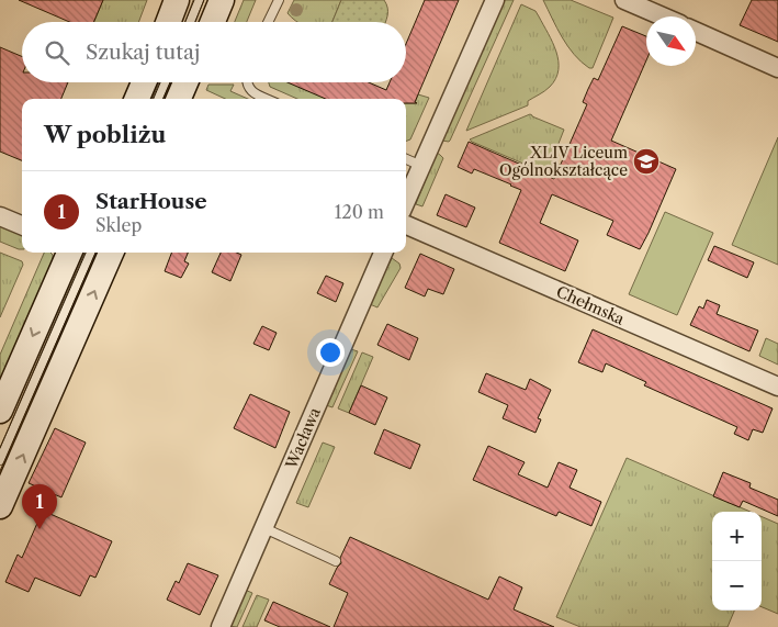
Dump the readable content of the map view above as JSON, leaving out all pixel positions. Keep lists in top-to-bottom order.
{
  "streets": {
    "street": ["Chełmska", "Wacława"]
  },
  "places": {
    "school or university": ["XLIV Liceum Ogólnokształcące"]
  },
  "north": "bottom right",
  "page": {
    "search": "Szukaj tutaj",
    "heading": "W pobliżu",
    "list": [
      {
        "mark": "1",
        "name": "StarHouse",
        "note": "Sklep",
        "value": "120 m"
      }
    ],
    "pins": "1",
    "map_buttons": ["+", "−"]
  }
}
